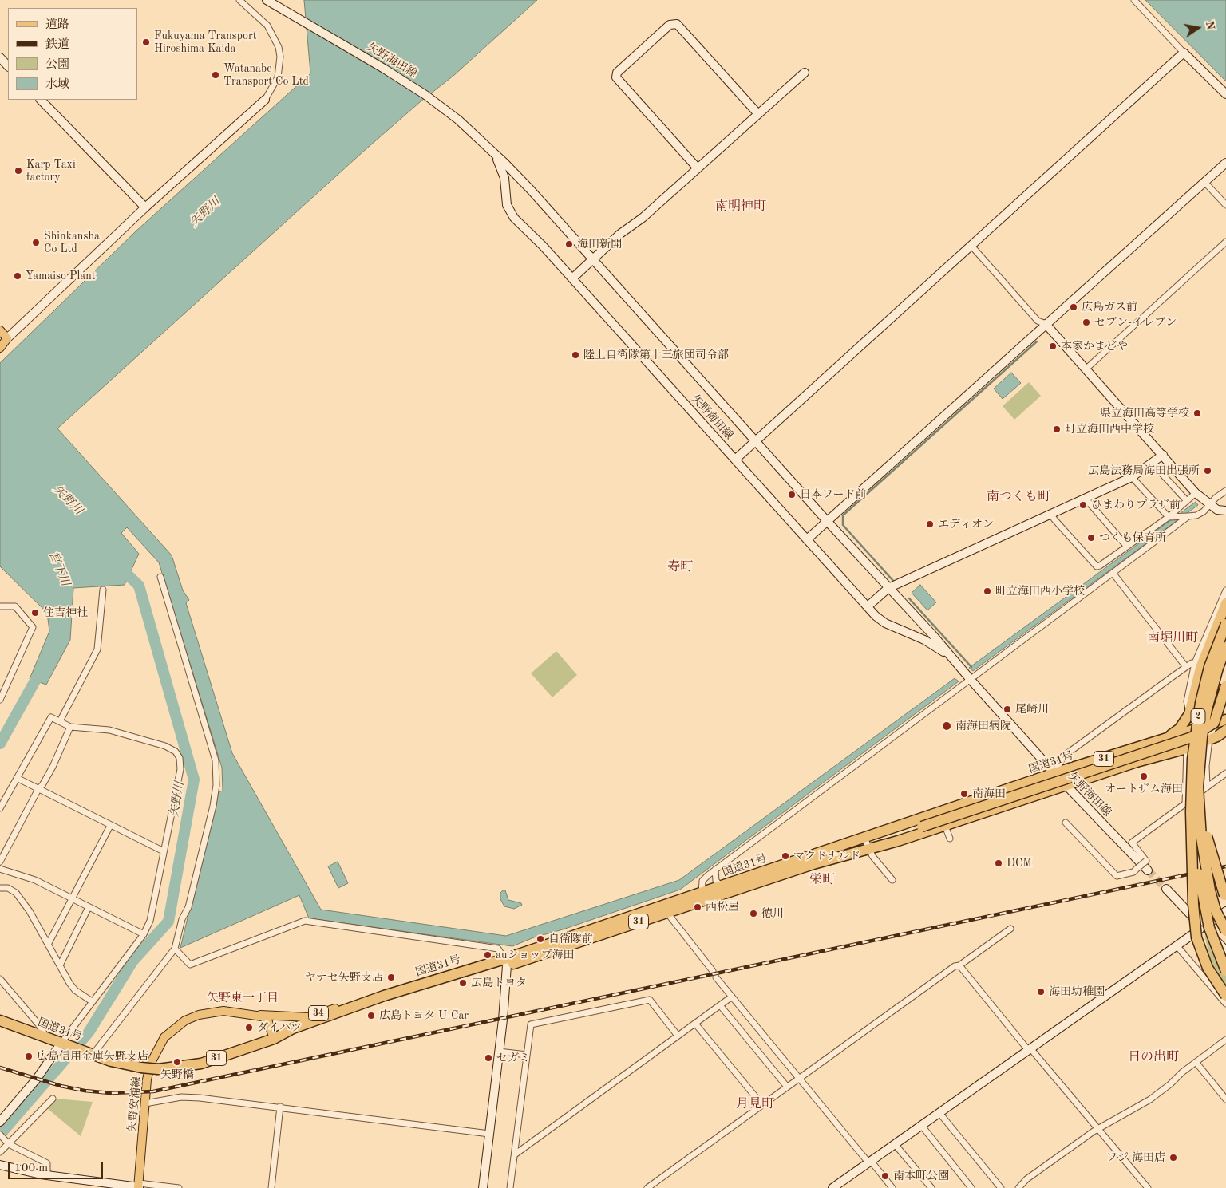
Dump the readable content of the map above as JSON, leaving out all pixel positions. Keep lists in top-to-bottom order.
{
  "streets": {
    "highway": ["2", "31", "国道31号"],
    "main road": ["34", "矢野安浦線"],
    "street": ["矢野海田線"]
  },
  "crossings": [
    ["矢野海田線", "国道31号"],
    ["国道31号", "34"],
    ["国道31号", "矢野安浦線"],
    ["34", "矢野安浦線"]
  ],
  "districts": [
    "南明神町",
    "南つくも町",
    "寿町",
    "南堀川町",
    "栄町",
    "矢野東一丁目",
    "日の出町",
    "月見町"
  ],
  "water": ["矢野川", "宮下川"],
  "places": [
    "Fukuyama Transport Hiroshima Kaida",
    "Watanabe Transport Co Ltd",
    "Karp Taxi factory",
    "Shinkansha Co Ltd",
    "海田新開",
    "Yamaiso Plant",
    "広島ガス前",
    "セブン-イレブン",
    "本家かまどや",
    "陸上自衛隊第十三旅団司令部",
    "県立海田高等学校",
    "町立海田西中学校",
    "広島法務局海田出張所",
    "日本フード前",
    "ひまわりプラザ前",
    "エディオン",
    "つくも保育所",
    "町立海田西小学校",
    "住吉神社",
    "尾崎川",
    "南海田病院",
    "オートザム海田",
    "南海田",
    "マクドナルド",
    "DCM",
    "西松屋",
    "徳川",
    "自衛隊前",
    "auショップ海田",
    "ヤナセ矢野支店",
    "広島トヨタ",
    "海田幼稚園",
    "広島トヨタ U-Car",
    "ダイハツ",
    "広島信用金庫矢野支店",
    "セガミ",
    "矢野橋",
    "フジ 海田店",
    "南本町公園"
  ],
  "legend": [
    "道路",
    "鉄道",
    "公園",
    "水域"
  ],
  "scale_bar": "100 m",
  "north": "right"
}
